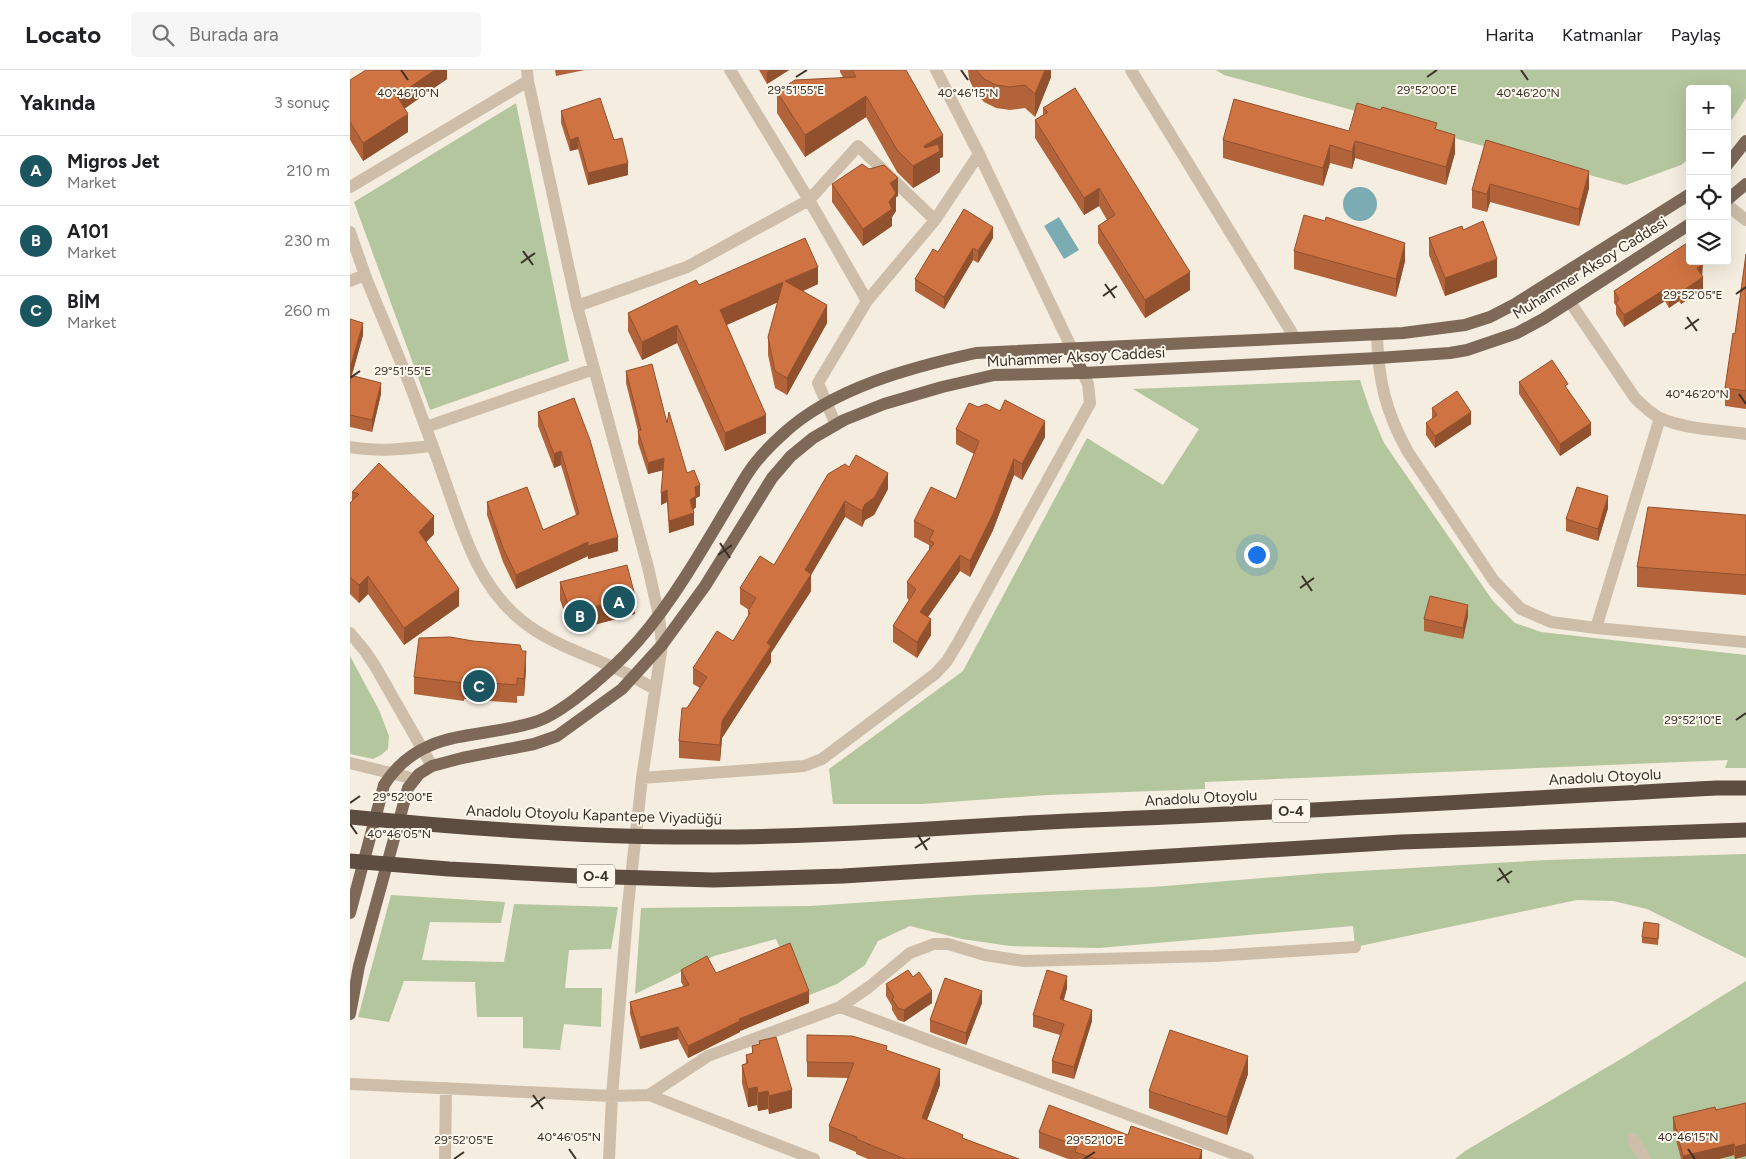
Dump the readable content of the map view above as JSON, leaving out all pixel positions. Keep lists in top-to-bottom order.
{
  "streets": {
    "highway": ["Anadolu Otoyolu", "O-4", "Anadolu Otoyolu Kapantepe Viyadüğü"],
    "main road": ["Muhammer Aksoy Caddesi"]
  },
  "crossings": [
    ["Anadolu Otoyolu", "Anadolu Otoyolu Kapantepe Viyadüğü"]
  ],
  "page": {
    "header": "Locato",
    "search": "Burada ara",
    "nav": ["Harita", "Katmanlar", "Paylaş"],
    "heading": ["Yakında", "3 sonuç"],
    "map_buttons": ["+", "−"],
    "list": [
      {
        "mark": "A",
        "name": "Migros Jet",
        "note": "Market",
        "value": "210 m"
      },
      {
        "mark": "B",
        "name": "A101",
        "note": "Market",
        "value": "230 m"
      },
      {
        "mark": "C",
        "name": "BİM",
        "note": "Market",
        "value": "260 m"
      }
    ],
    "pins": ["A", "B", "C"]
  },
  "coordinates": [
    "29°51'55\"E",
    "29°52'00\"E",
    "40°46'10\"N",
    "40°46'15\"N",
    "40°46'20\"N",
    "29°52'05\"E",
    "29°52'10\"E",
    "40°46'05\"N"
  ]
}
